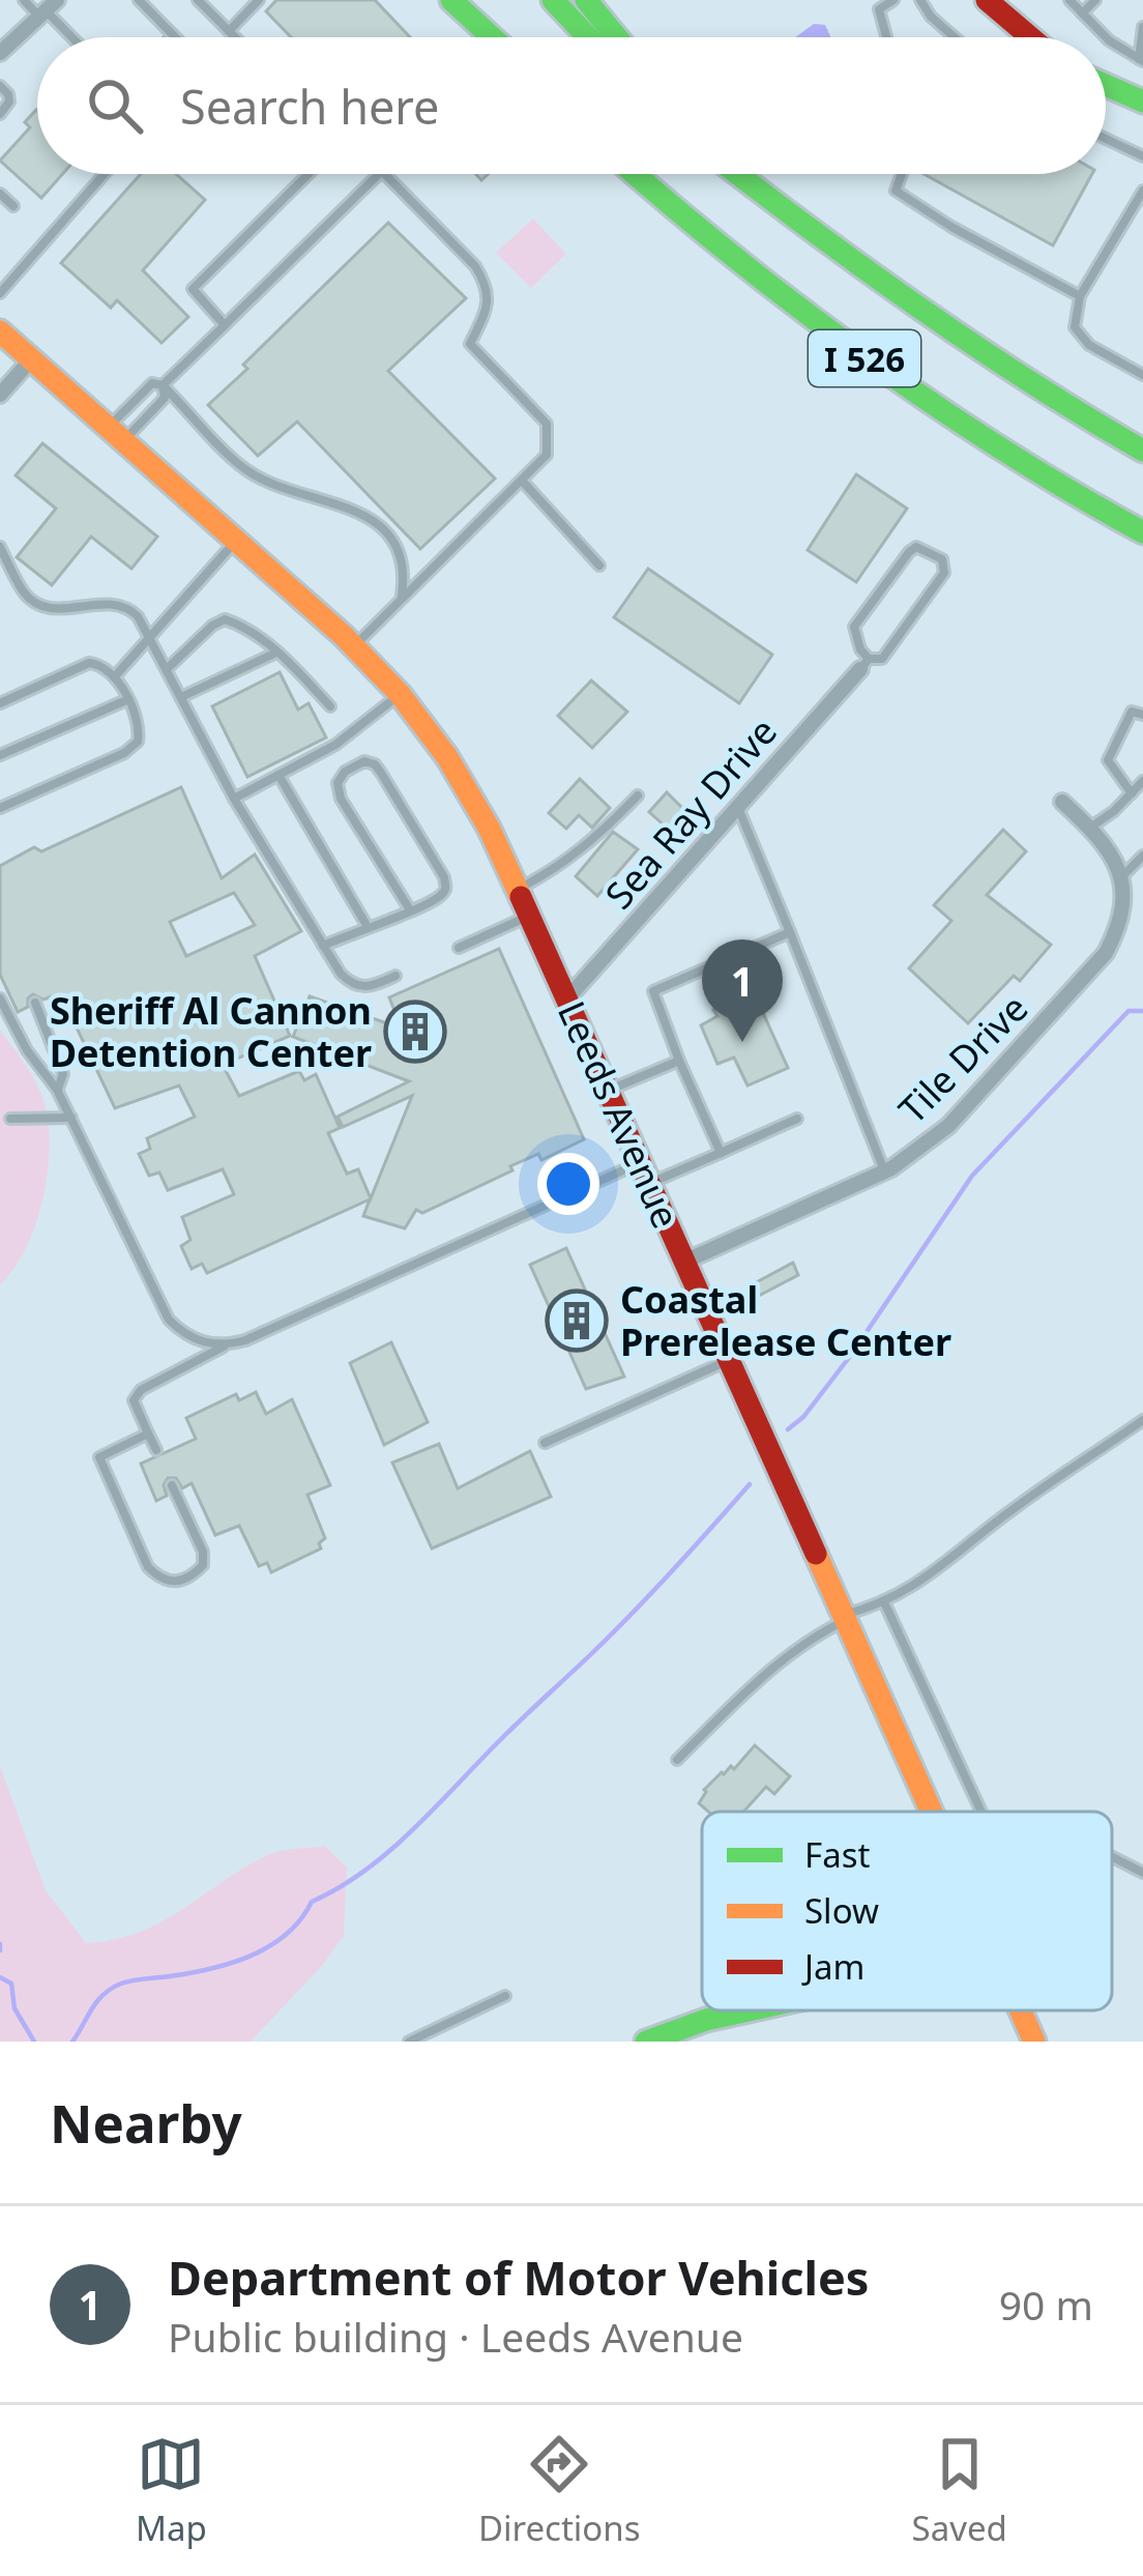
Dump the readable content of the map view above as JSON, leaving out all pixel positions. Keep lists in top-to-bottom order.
{
  "streets": {
    "main road": ["I 526", "Leeds Avenue"],
    "street": ["Sea Ray Drive", "Tile Drive"]
  },
  "crossings": [
    ["Sea Ray Drive", "Leeds Avenue"],
    ["Tile Drive", "Leeds Avenue"]
  ],
  "places": {
    "building": ["Sheriff Al Cannon Detention Center", "Coastal Prerelease Center"]
  },
  "legend": ["Fast", "Slow", "Jam"],
  "page": {
    "search": "Search here",
    "pins": "1",
    "heading": "Nearby",
    "list": [
      {
        "mark": "1",
        "name": "Department of Motor Vehicles",
        "note": "Public building · Leeds Avenue",
        "value": "90 m"
      }
    ],
    "nav": ["Map", "Directions", "Saved"]
  }
}
